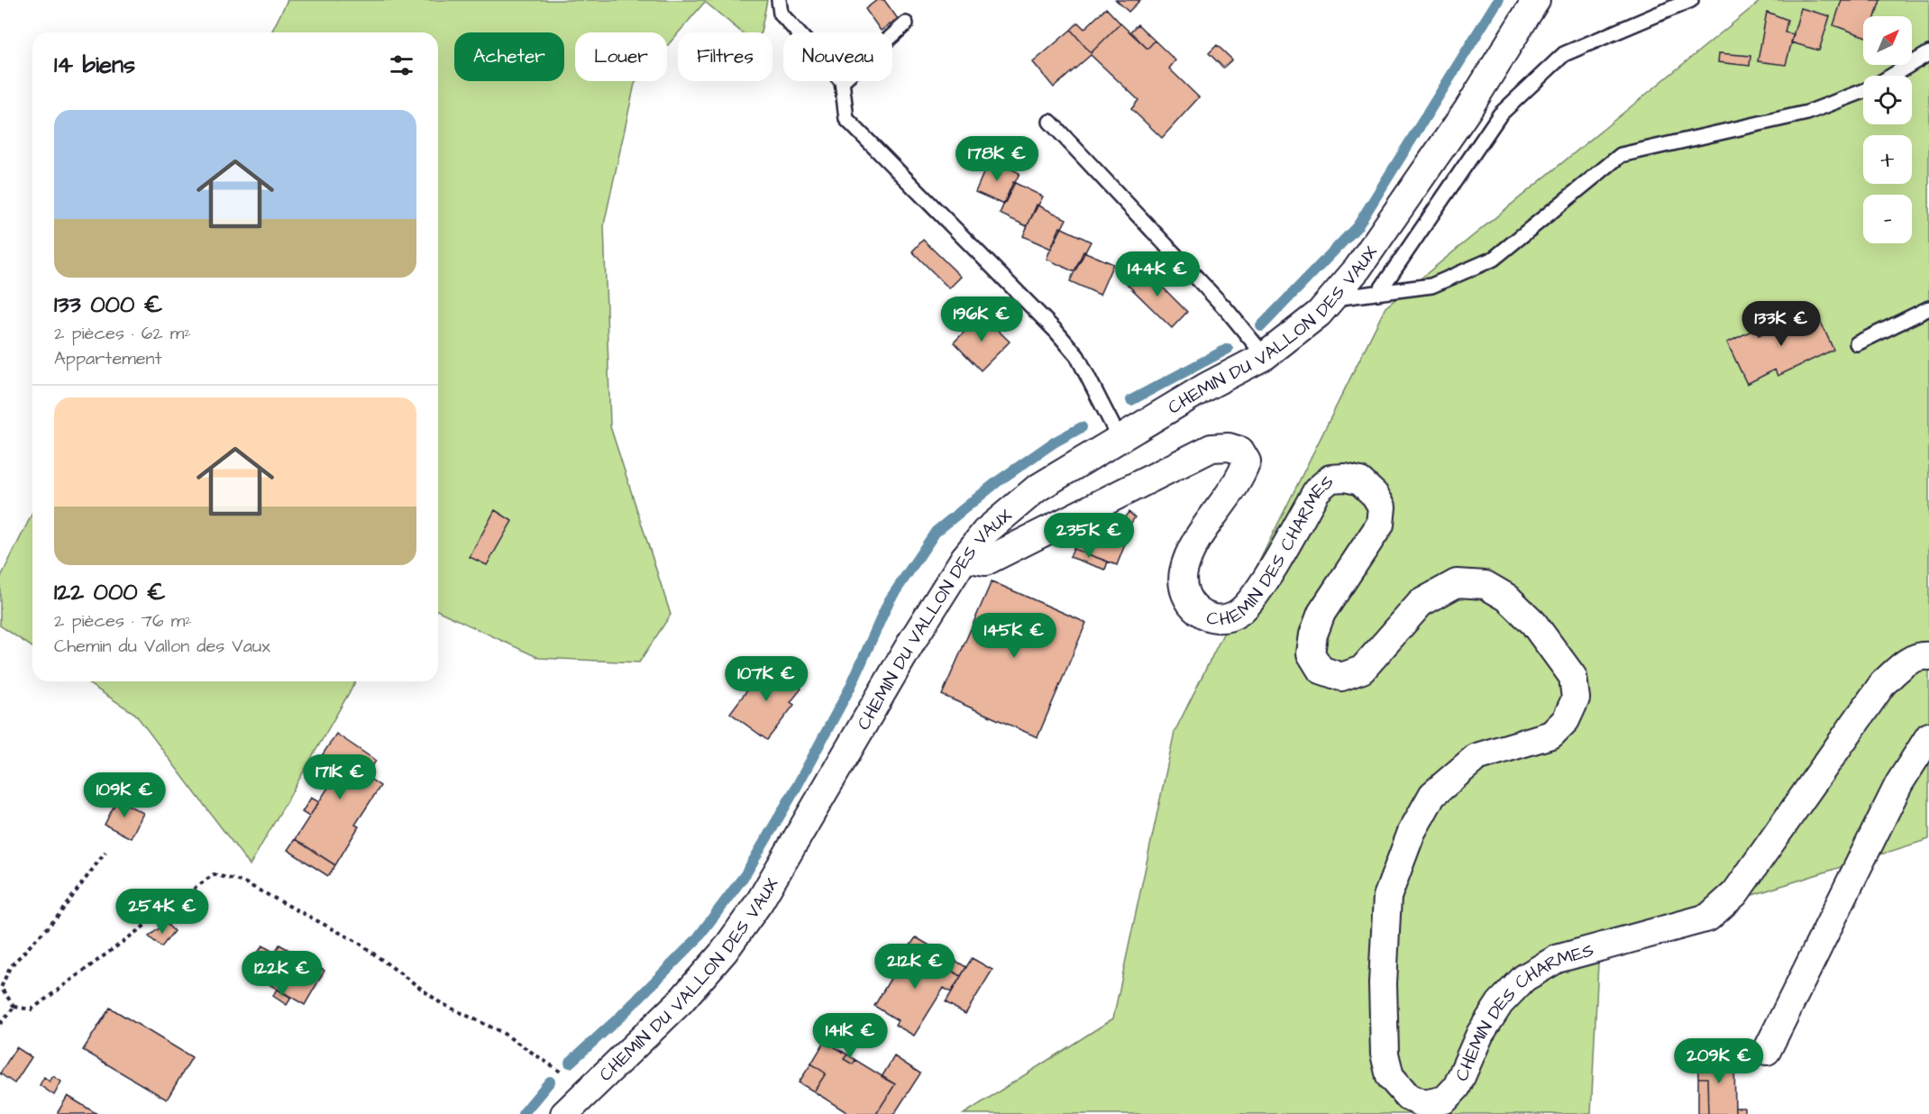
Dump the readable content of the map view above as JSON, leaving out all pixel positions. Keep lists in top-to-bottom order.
{
  "streets": {
    "street": ["CHEMIN DU VALLON DES VAUX", "CHEMIN DES CHARMES"]
  },
  "crossings": [
    ["CHEMIN DU VALLON DES VAUX", "CHEMIN DES CHARMES"]
  ],
  "north": "top right",
  "page": {
    "map_buttons": ["+", "−"],
    "chip": [
      "Acheter",
      "Louer",
      "Filtres",
      "Nouveau"
    ],
    "heading": "14 biens",
    "list": [
      {
        "name": "133 000 €",
        "note": "2 pièces · 62 m² · Appartement"
      },
      {
        "name": "122 000 €",
        "note": "2 pièces · 76 m² · Chemin du Vallon des Vaux"
      }
    ],
    "price": [
      "178K €",
      "144K €",
      "196K €",
      "133K €",
      "235K €",
      "145K €",
      "107K €",
      "171K €",
      "109K €",
      "254K €",
      "212K €",
      "122K €",
      "141K €",
      "209K €"
    ]
  }
}
